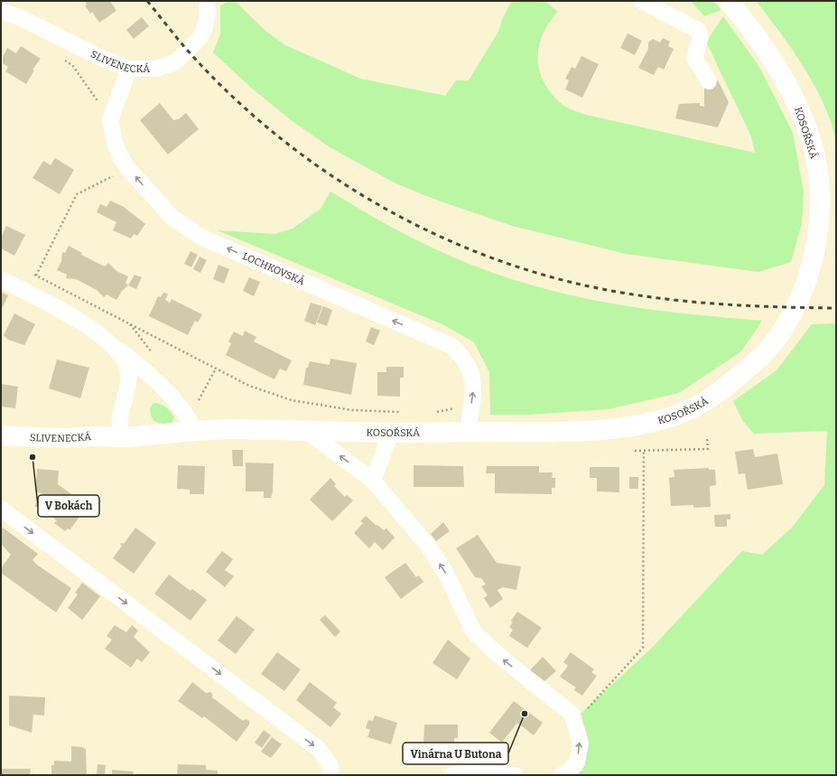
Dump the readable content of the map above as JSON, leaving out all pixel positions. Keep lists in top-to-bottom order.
{
  "streets": {
    "street": ["SLIVENECKÁ", "KOSOŘSKÁ", "LOCHKOVSKÁ"]
  },
  "crossings": [
    ["SLIVENECKÁ", "KOSOŘSKÁ"],
    ["KOSOŘSKÁ", "LOCHKOVSKÁ"]
  ],
  "places": ["V Bokách", "Vinárna U Butona"]
}
